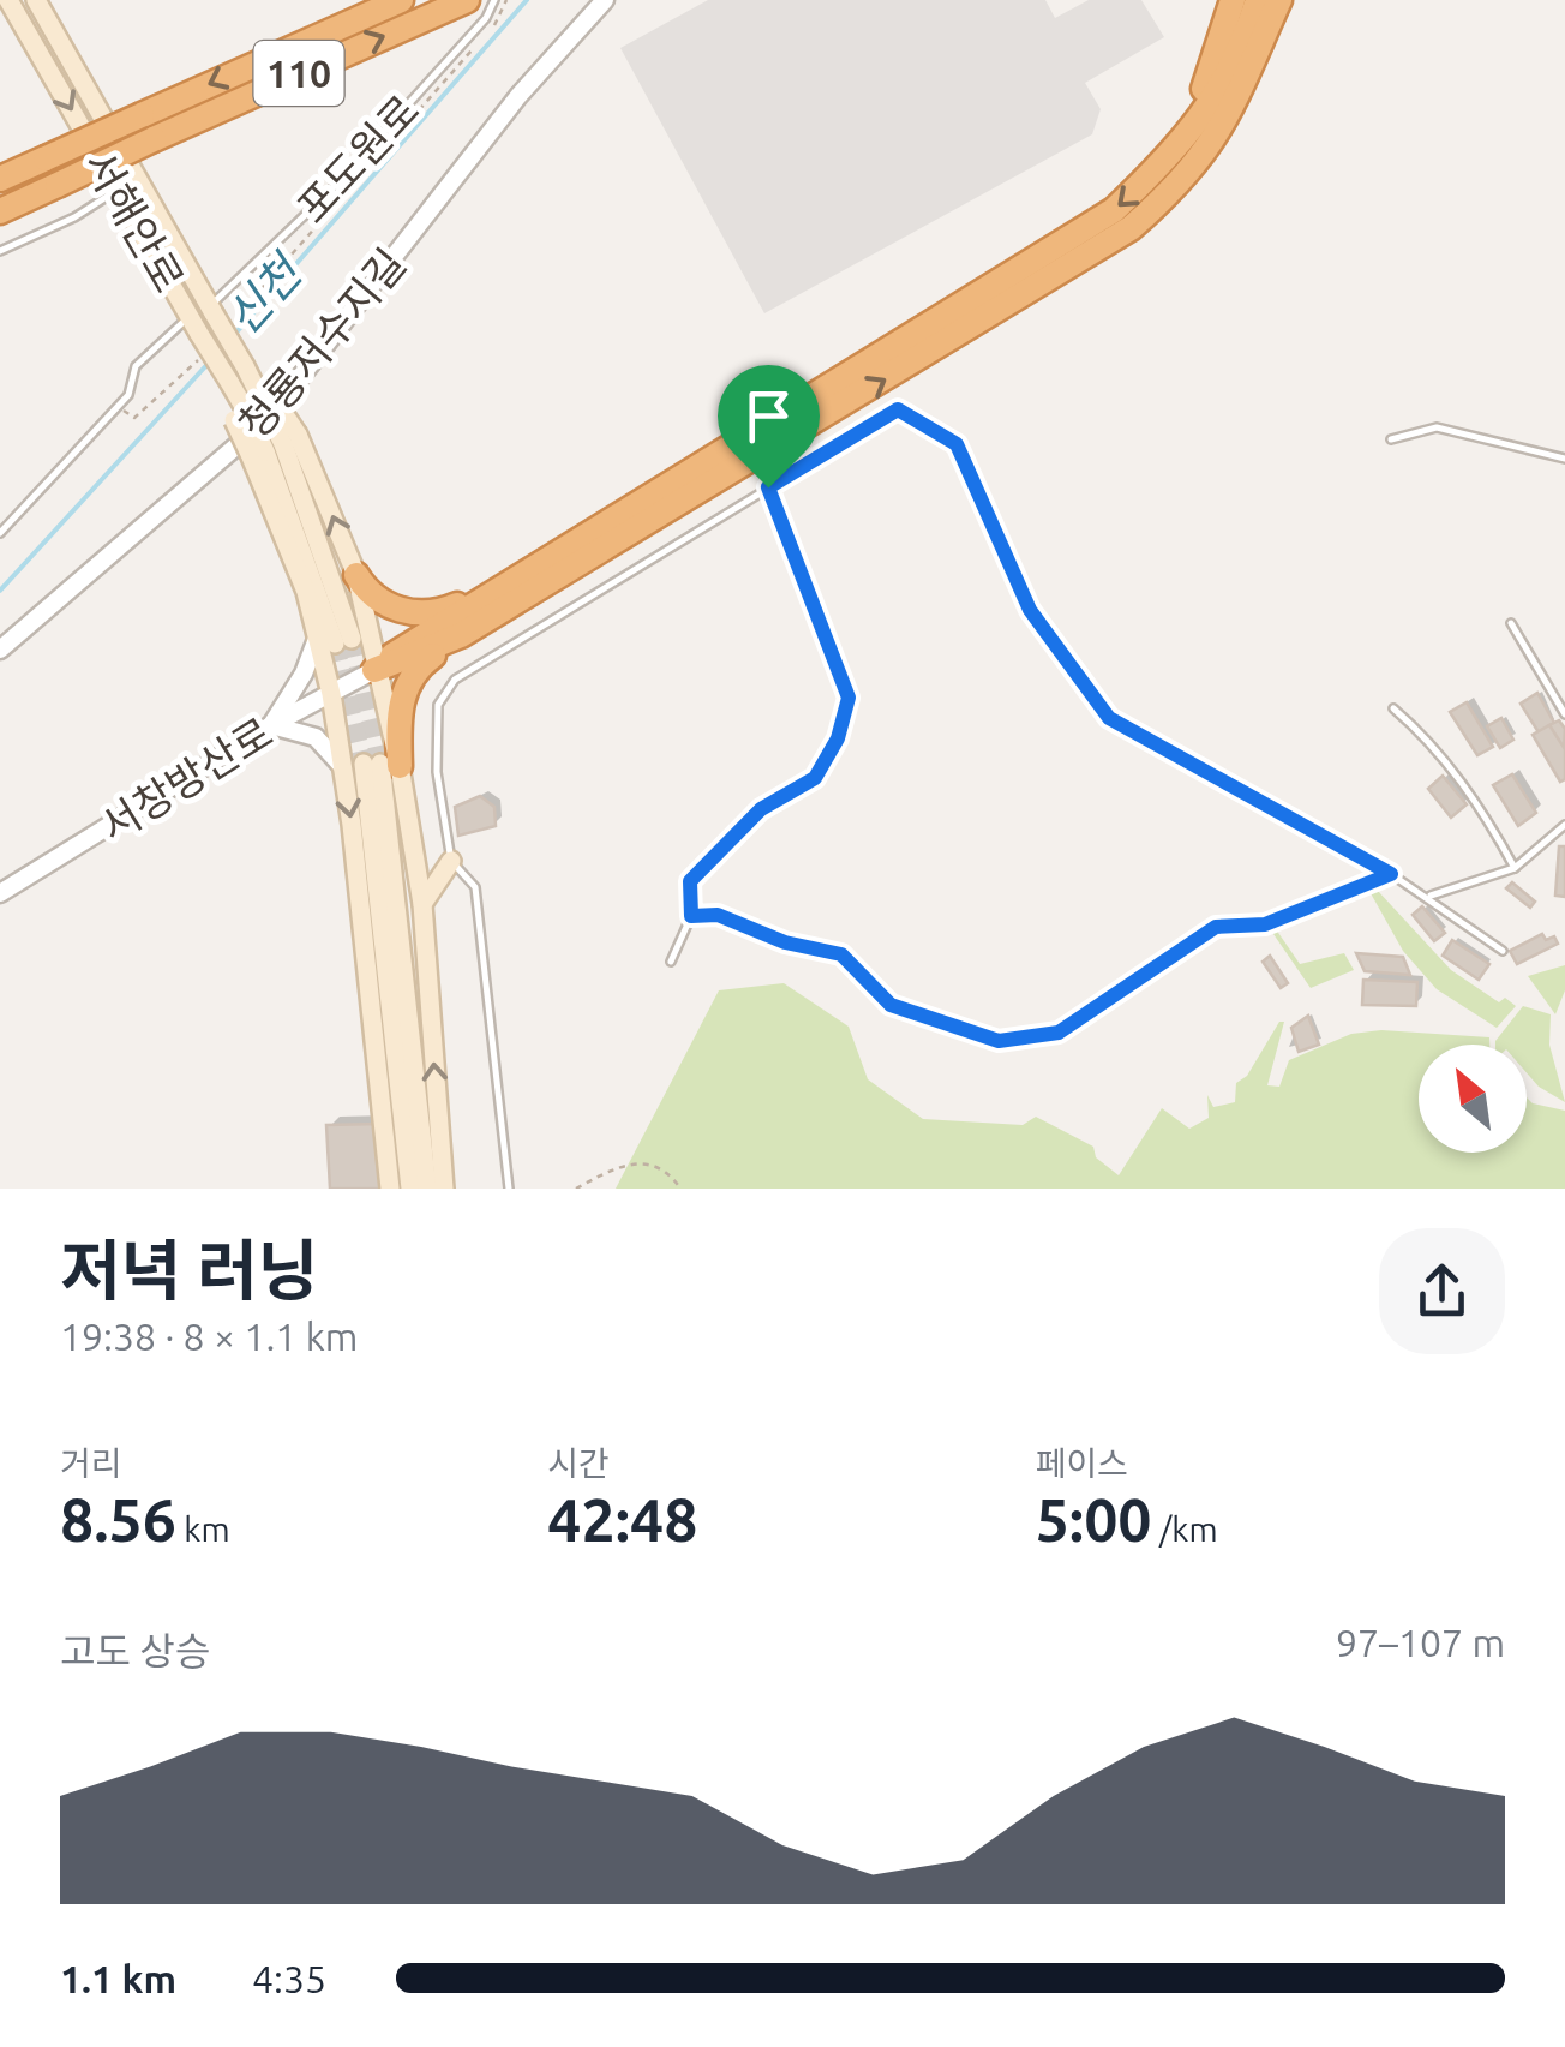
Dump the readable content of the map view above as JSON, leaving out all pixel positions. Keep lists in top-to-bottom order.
{
  "streets": {
    "highway": ["110"],
    "main road": ["서해안로"],
    "street": ["청룡저수지길", "서창방산로"],
    "lane": ["포도원로"]
  },
  "crossings": [
    ["포도원로", "서해안로"]
  ],
  "water": ["신천"],
  "north": "top left",
  "page": {
    "heading": ["저녁 러닝", "19:38 · 8 × 1.1 km"],
    "stats": [
      ["거리", "8.56 km"],
      ["시간", "42:48"],
      ["페이스", "5:00 /km"]
    ],
    "chart": ["고도 상승", "97–107 m"],
    "list": [
      {
        "name": "1.1 km",
        "note": "4:35"
      }
    ]
  }
}
